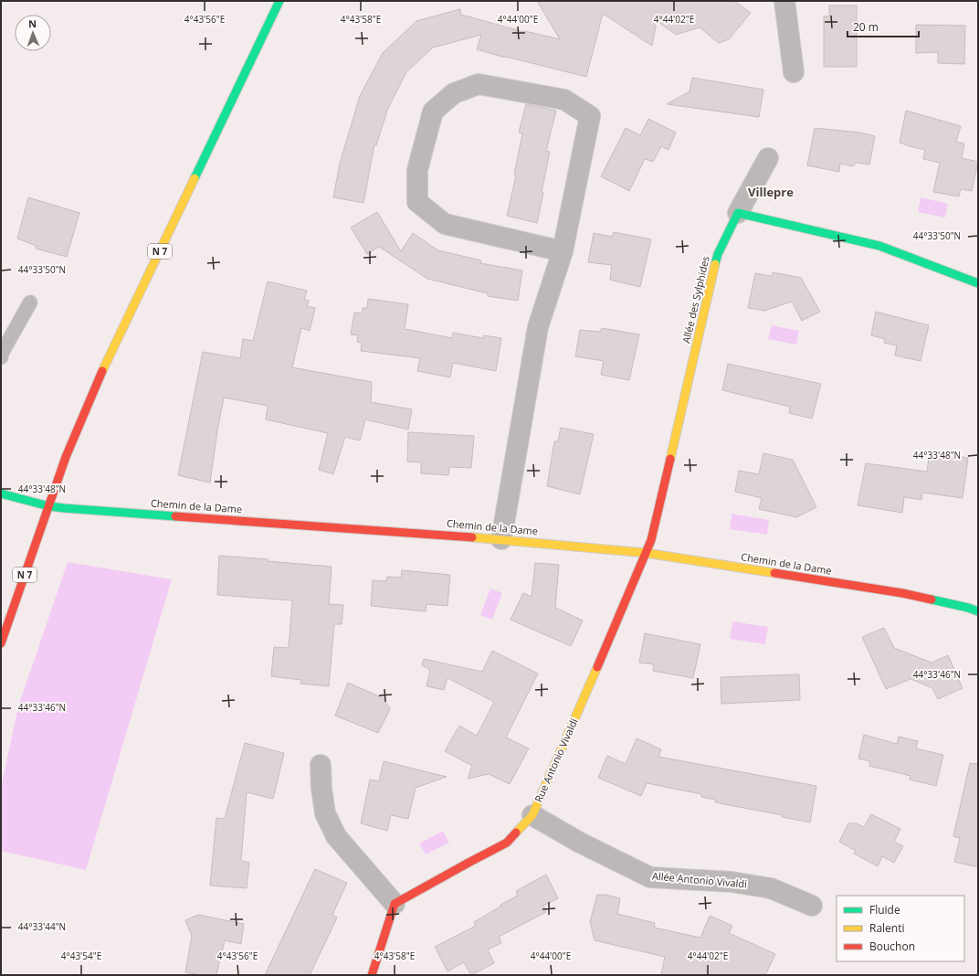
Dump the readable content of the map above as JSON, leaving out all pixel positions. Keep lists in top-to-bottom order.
{
  "streets": {
    "street": [
      "N 7",
      "Allée des Sylphides",
      "Chemin de la Dame",
      "Rue Antonio Vivaldi",
      "Allée Antonio Vivaldi"
    ]
  },
  "crossings": [
    ["N 7", "Chemin de la Dame"],
    ["Allée des Sylphides", "Chemin de la Dame"],
    ["Allée des Sylphides", "Rue Antonio Vivaldi"],
    ["Chemin de la Dame", "Rue Antonio Vivaldi"],
    ["Rue Antonio Vivaldi", "Allée Antonio Vivaldi"]
  ],
  "districts": ["Villepre"],
  "legend": ["Fluide", "Ralenti", "Bouchon"],
  "scale_bar": "20 m",
  "north": "top",
  "coordinates": [
    "4°43'56\"E",
    "4°43'58\"E",
    "4°44'00\"E",
    "4°44'02\"E",
    "44°33'50\"N",
    "44°33'48\"N",
    "44°33'46\"N",
    "44°33'44\"N",
    "4°43'54\"E"
  ]
}
